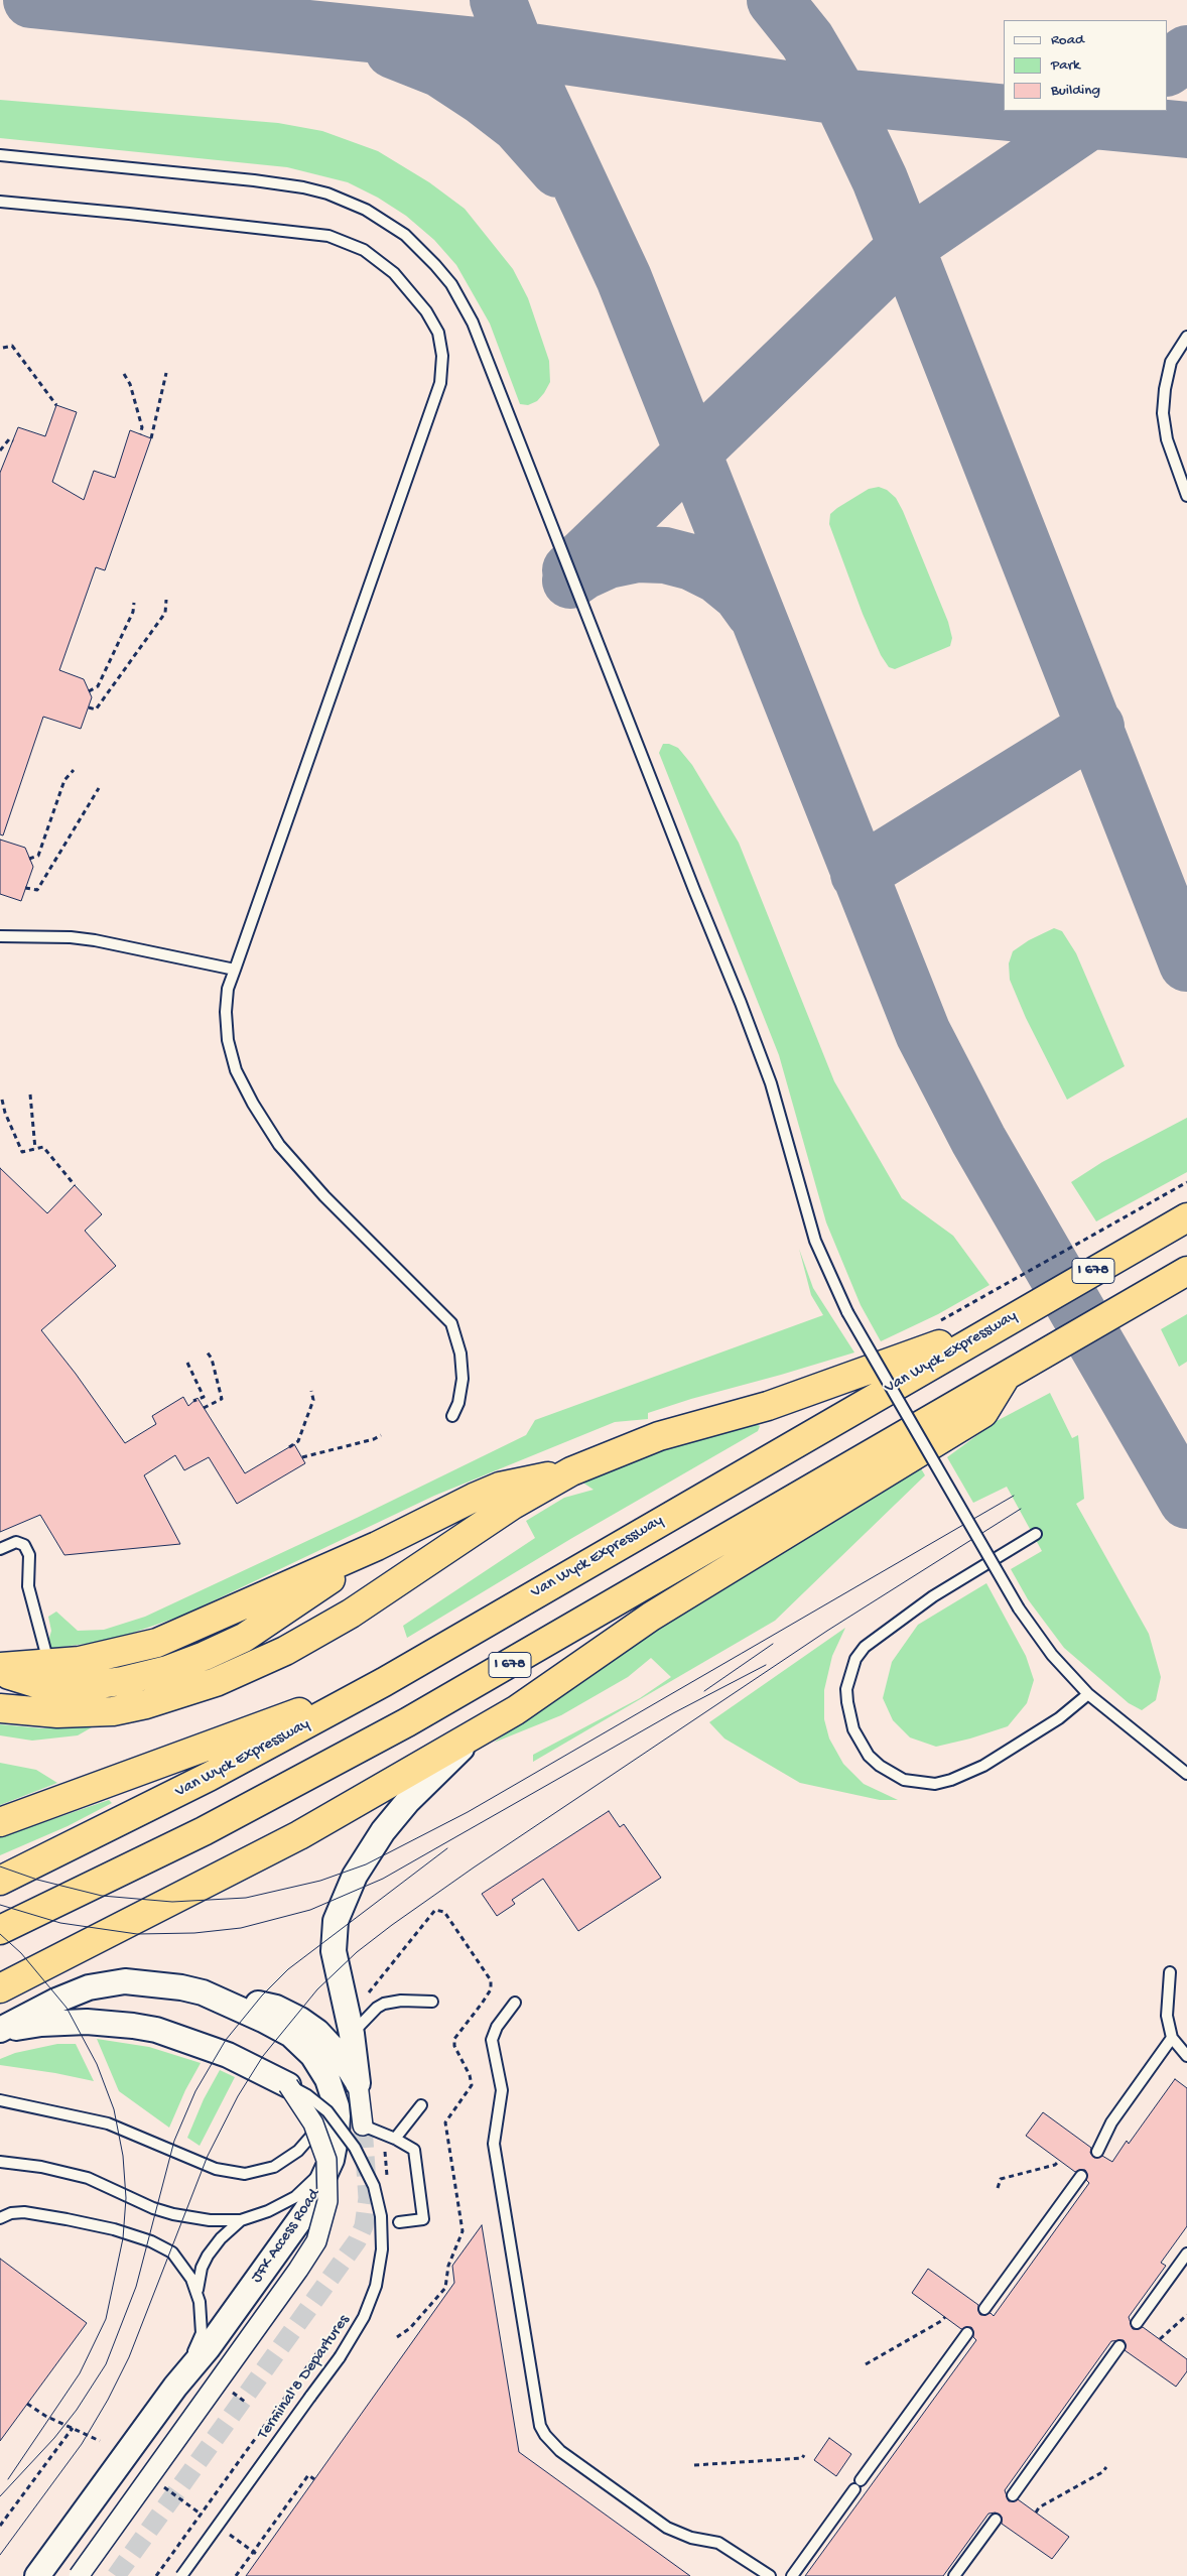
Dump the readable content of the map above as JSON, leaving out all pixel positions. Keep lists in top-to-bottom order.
{
  "streets": {
    "highway": ["I 678", "Van Wyck Expressway"],
    "street": ["JFK Access Road"],
    "lane": ["Terminal 8 Departures"]
  },
  "legend": ["Road", "Park", "Building"]
}
